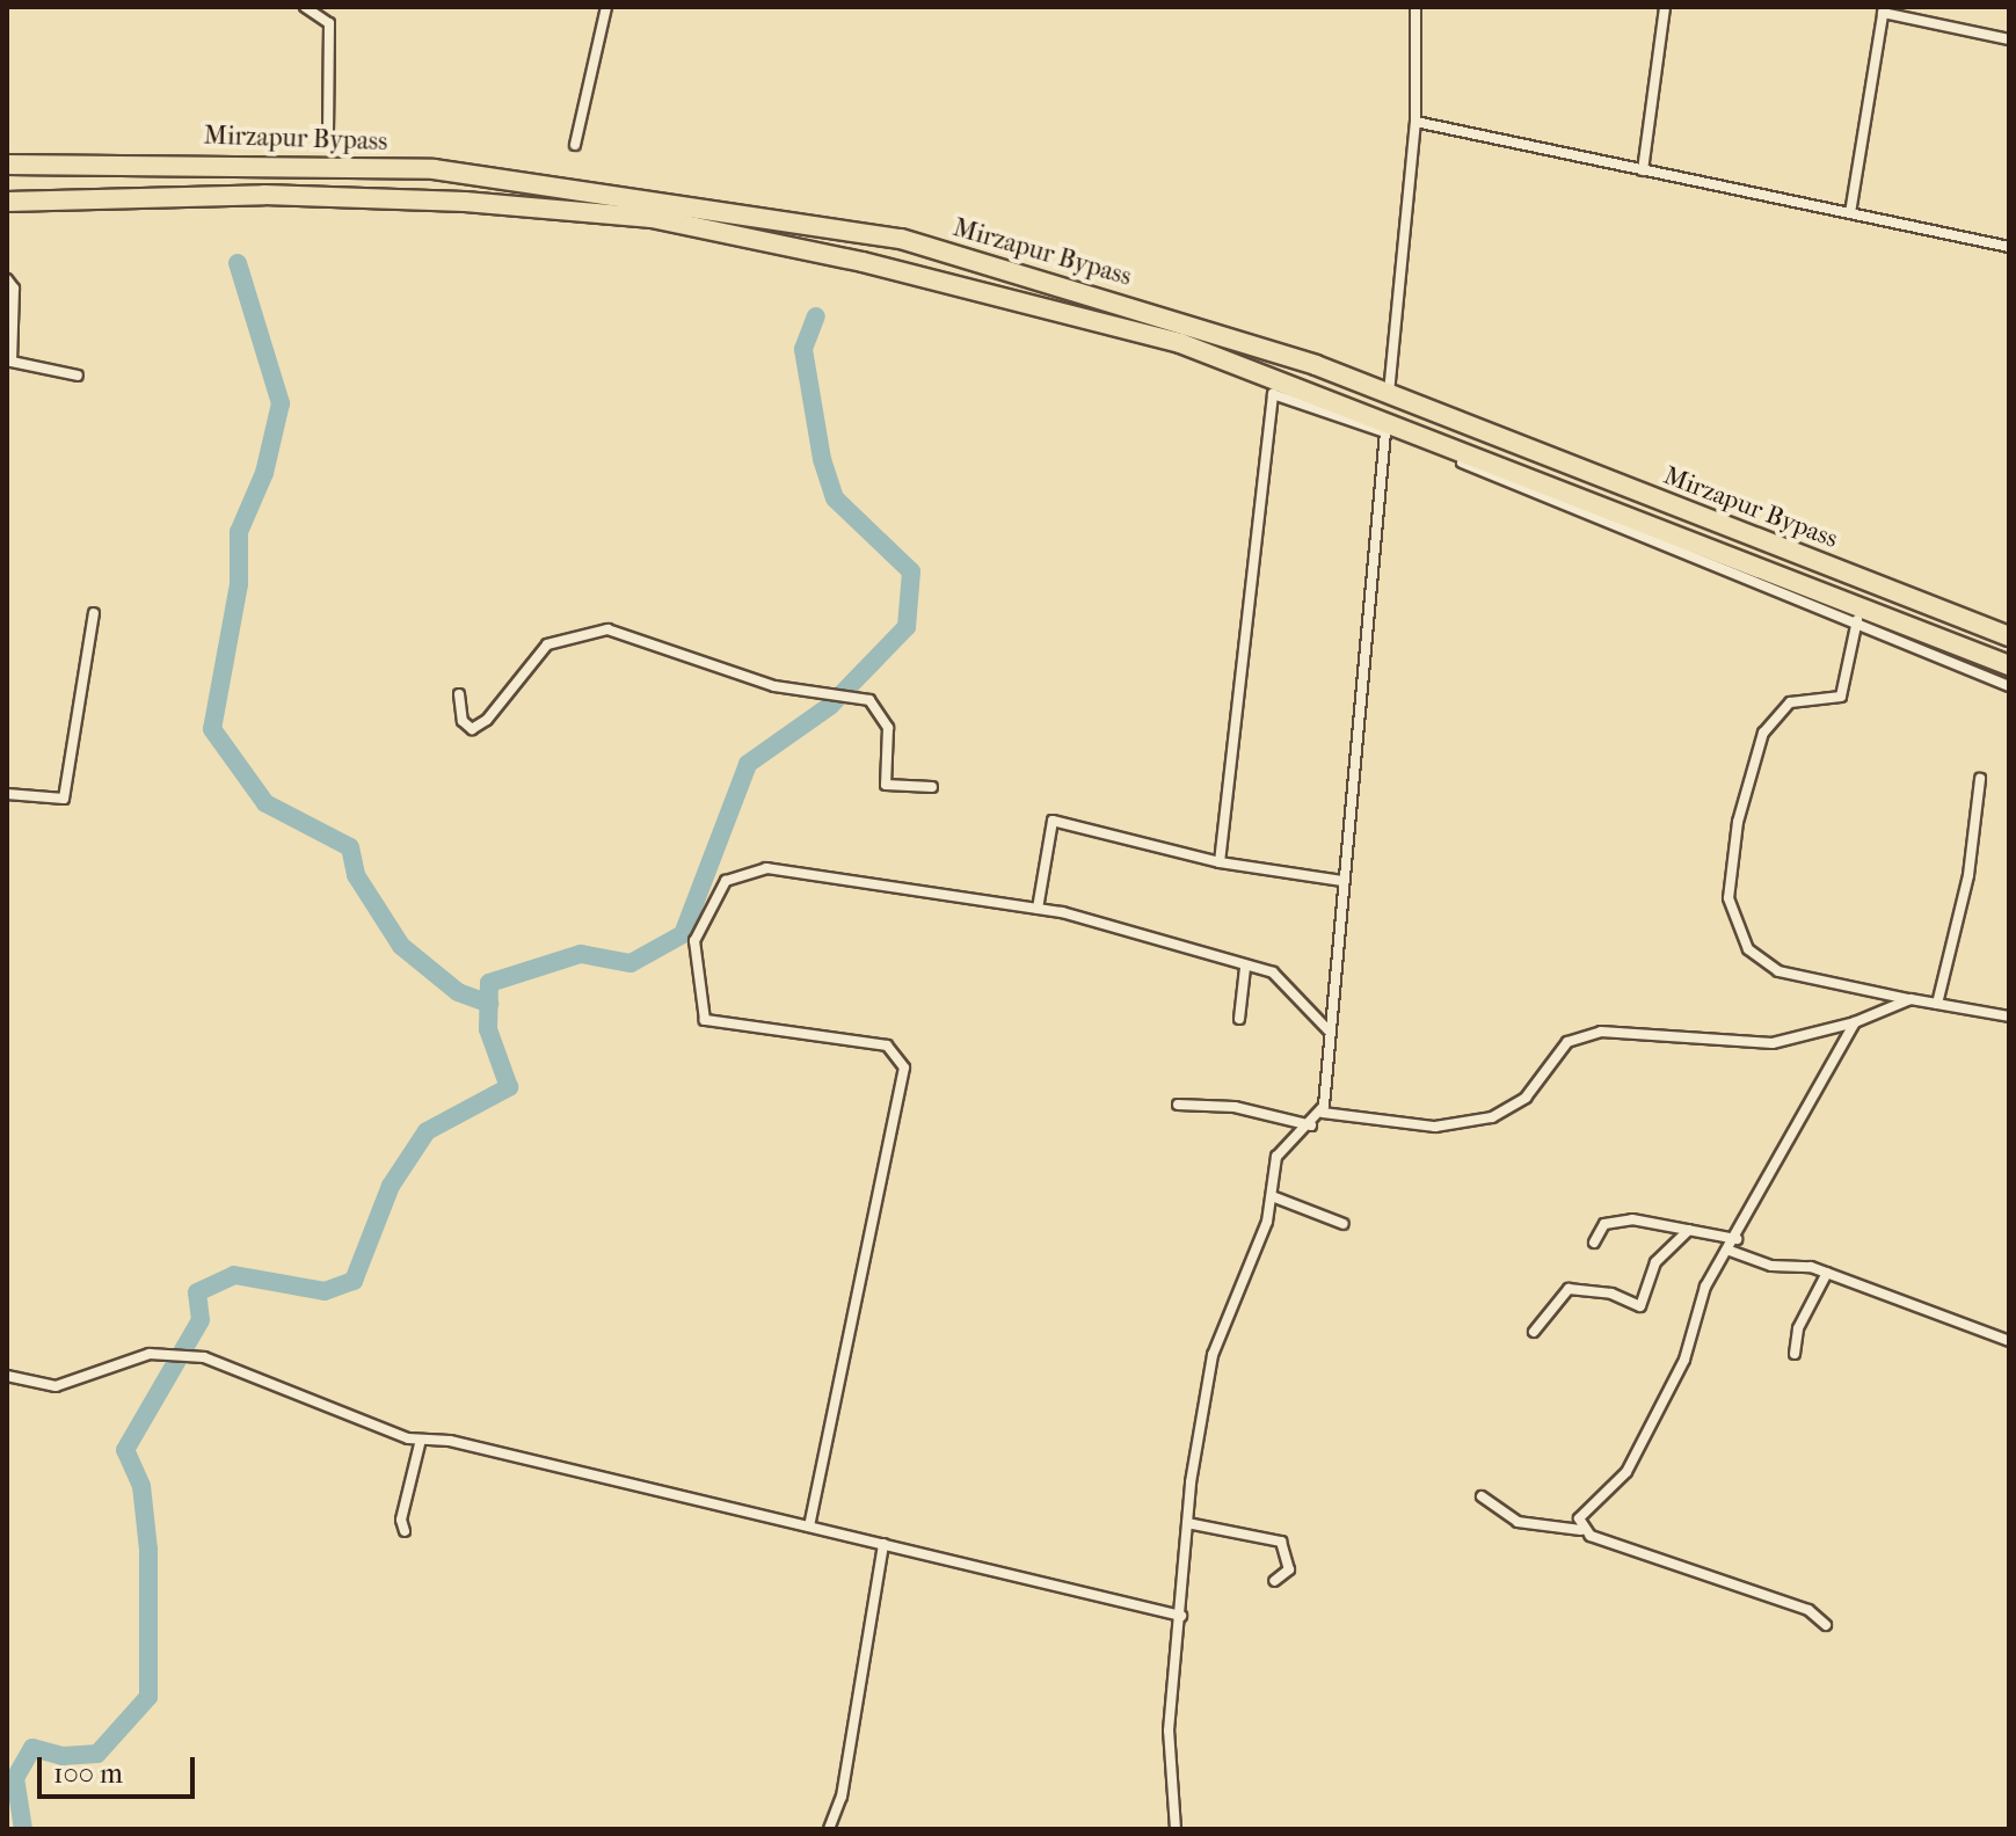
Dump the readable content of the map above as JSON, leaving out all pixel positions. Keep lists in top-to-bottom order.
{
  "streets": {
    "highway": ["Mirzapur Bypass"]
  },
  "scale_bar": "100 m"
}
